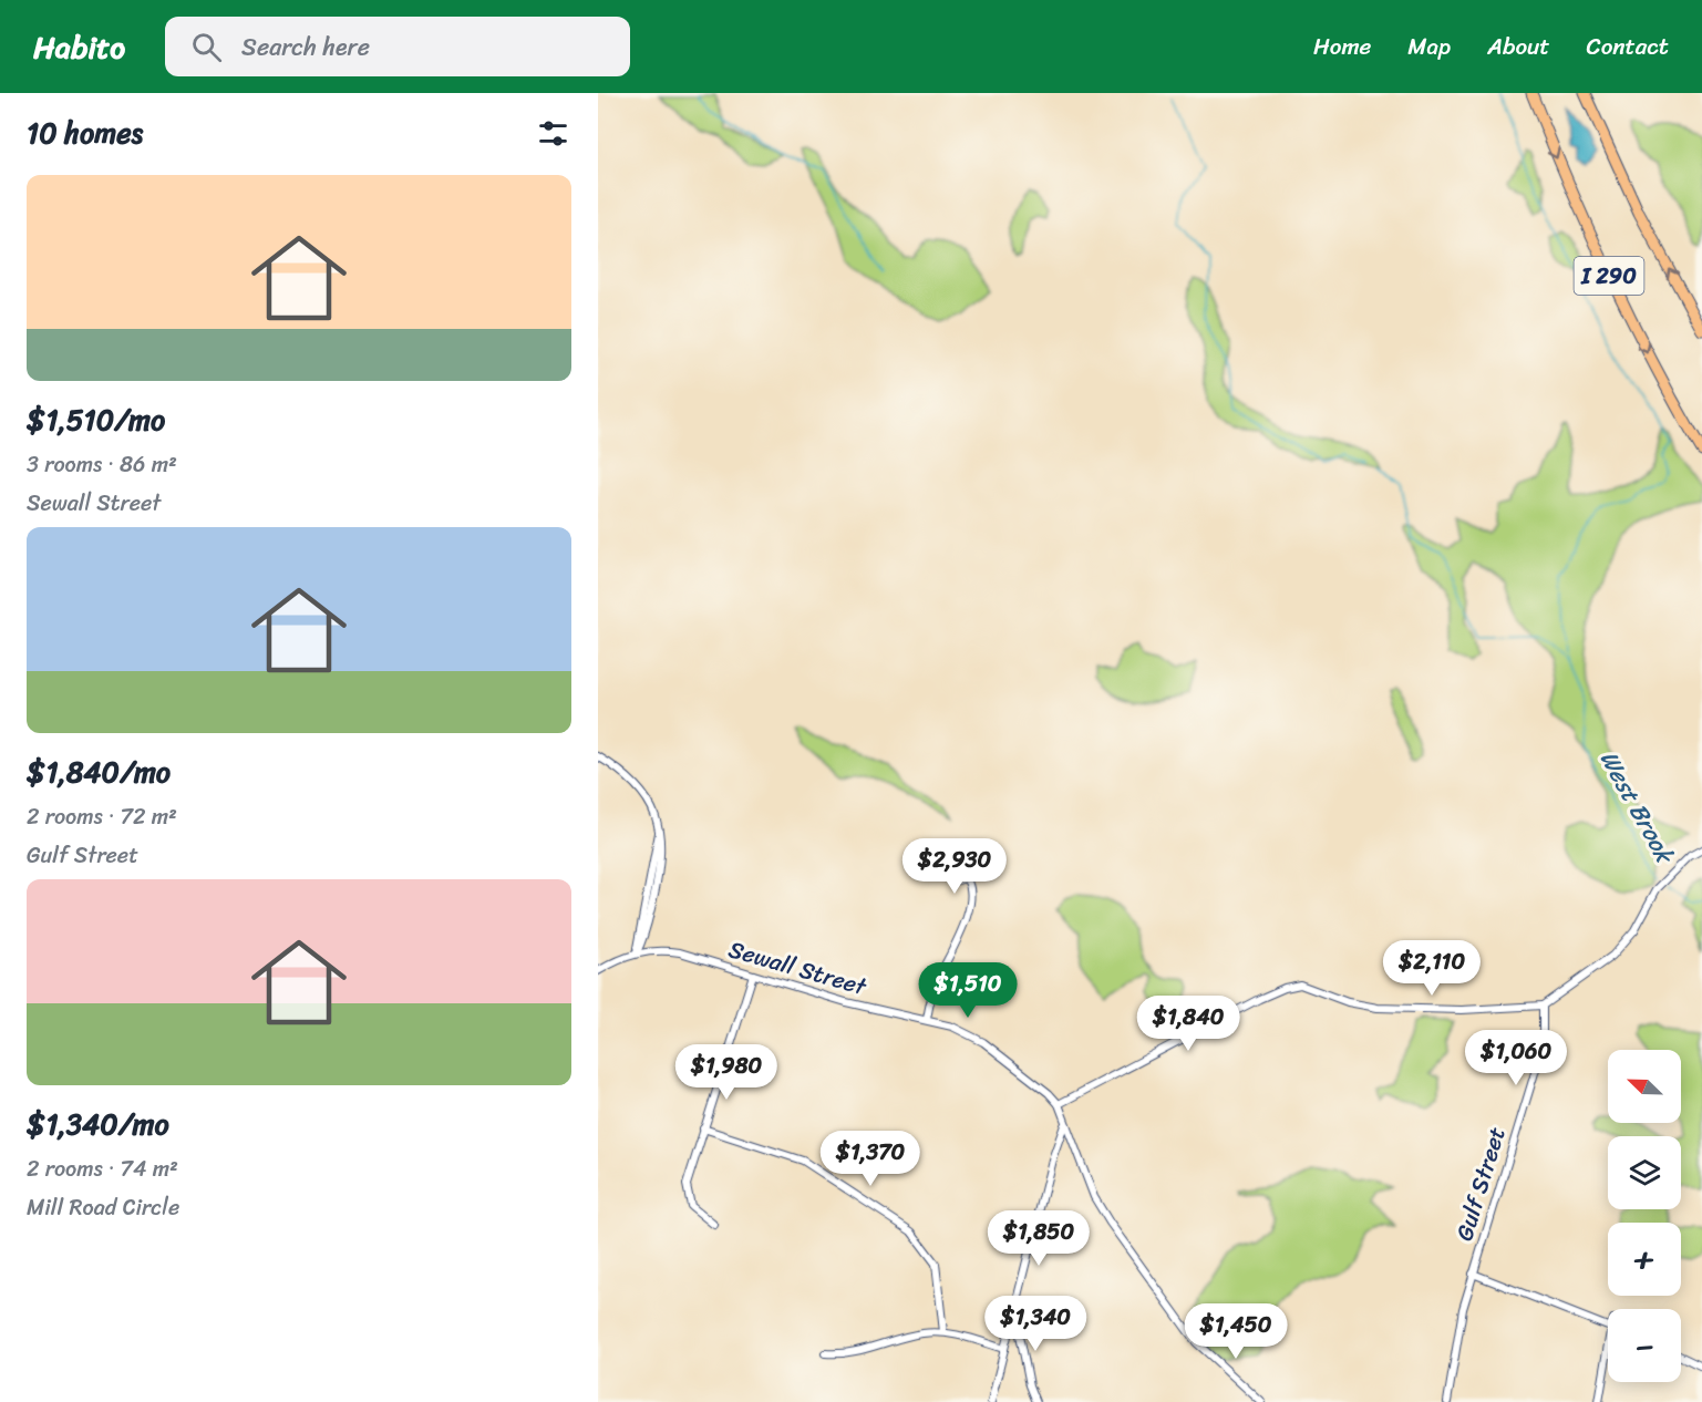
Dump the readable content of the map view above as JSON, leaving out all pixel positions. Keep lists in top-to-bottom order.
{
  "streets": {
    "highway": ["I 290"],
    "street": ["Sewall Street", "Gulf Street"]
  },
  "water": ["West Brook"],
  "north": "top left",
  "page": {
    "header": "Habito",
    "search": "Search here",
    "nav": [
      "Home",
      "Map",
      "About",
      "Contact"
    ],
    "heading": "10 homes",
    "list": [
      {
        "name": "$1,510/mo",
        "note": "3 rooms · 86 m² · Sewall Street"
      },
      {
        "name": "$1,840/mo",
        "note": "2 rooms · 72 m² · Gulf Street"
      },
      {
        "name": "$1,340/mo",
        "note": "2 rooms · 74 m² · Mill Road Circle"
      }
    ],
    "price": [
      "$2,930",
      "$2,110",
      "$1,510",
      "$1,840",
      "$1,060",
      "$1,980",
      "$1,370",
      "$1,850",
      "$1,340",
      "$1,450"
    ],
    "map_buttons": ["+", "−"]
  }
}
